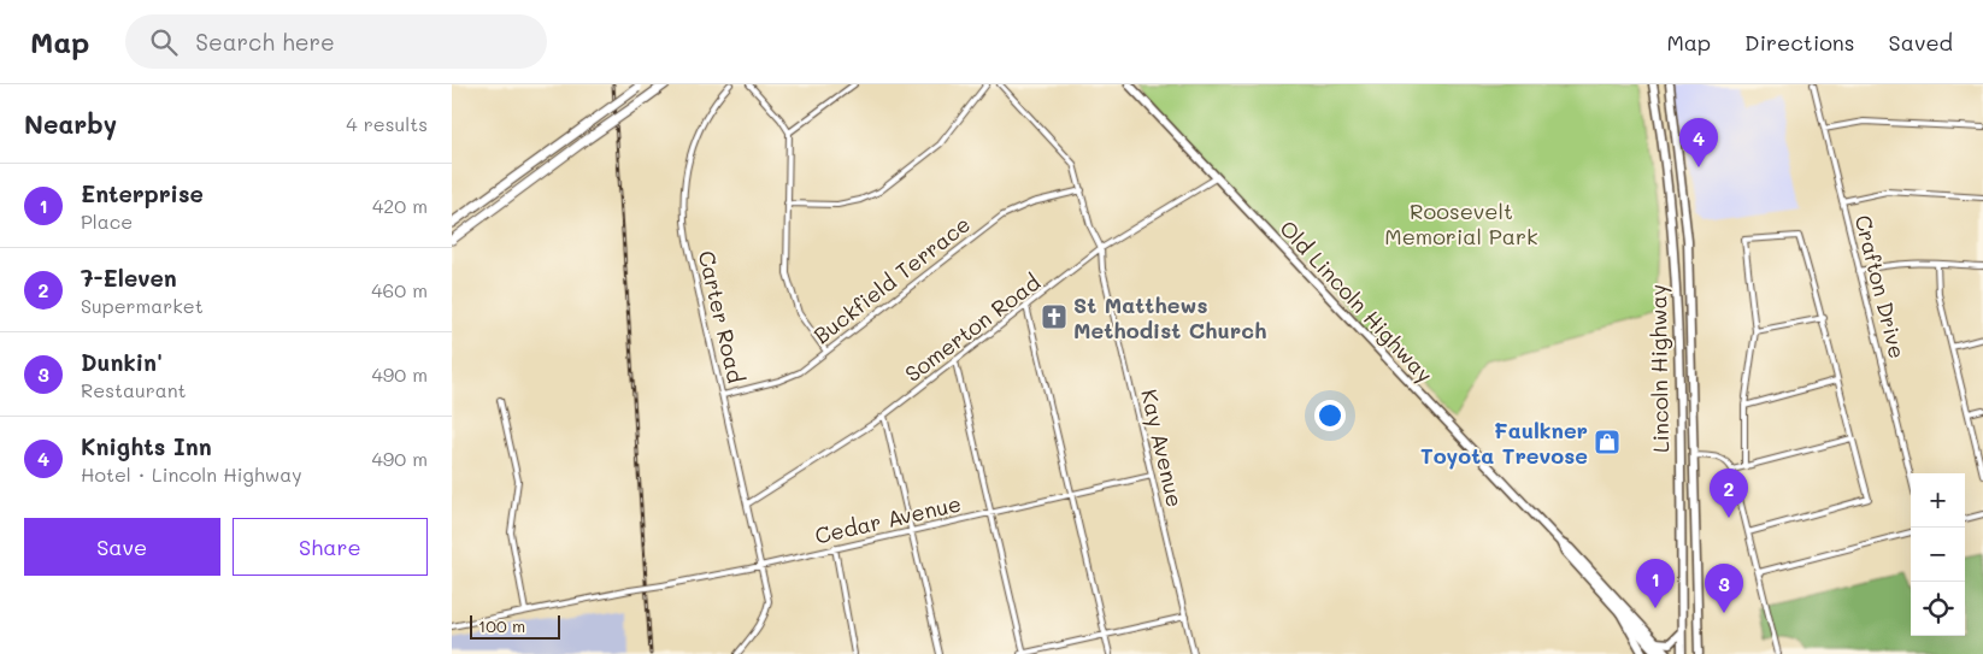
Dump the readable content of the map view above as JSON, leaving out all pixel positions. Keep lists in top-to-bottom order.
{
  "streets": {
    "main road": ["Old Lincoln Highway", "Lincoln Highway"],
    "street": [
      "Buckfield Terrace",
      "Crafton Drive",
      "Carter Road",
      "Somerton Road",
      "Kay Avenue",
      "Cedar Avenue"
    ]
  },
  "crossings": [
    ["Buckfield Terrace", "Carter Road"],
    ["Buckfield Terrace", "Kay Avenue"],
    ["Old Lincoln Highway", "Somerton Road"],
    ["Carter Road", "Somerton Road"],
    ["Carter Road", "Cedar Avenue"],
    ["Somerton Road", "Kay Avenue"],
    ["Kay Avenue", "Cedar Avenue"]
  ],
  "parks": ["Roosevelt Memorial Park"],
  "places": {
    "church": ["St Matthews Methodist Church"],
    "shop": ["Faulkner Toyota Trevose"]
  },
  "scale_bar": "100 m",
  "page": {
    "header": "Map",
    "search": "Search here",
    "nav": ["Map", "Directions", "Saved"],
    "heading": ["Nearby", "4 results"],
    "pins": [
      "4",
      "2",
      "1",
      "3"
    ],
    "list": [
      {
        "mark": "1",
        "name": "Enterprise",
        "note": "Place",
        "value": "420 m"
      },
      {
        "mark": "2",
        "name": "7-Eleven",
        "note": "Supermarket",
        "value": "460 m"
      },
      {
        "mark": "3",
        "name": "Dunkin'",
        "note": "Restaurant",
        "value": "490 m"
      },
      {
        "mark": "4",
        "name": "Knights Inn",
        "note": "Hotel · Lincoln Highway",
        "value": "490 m"
      }
    ],
    "map_buttons": ["+", "−"],
    "buttons": ["Save", "Share"],
    "scale": "100 m"
  }
}
